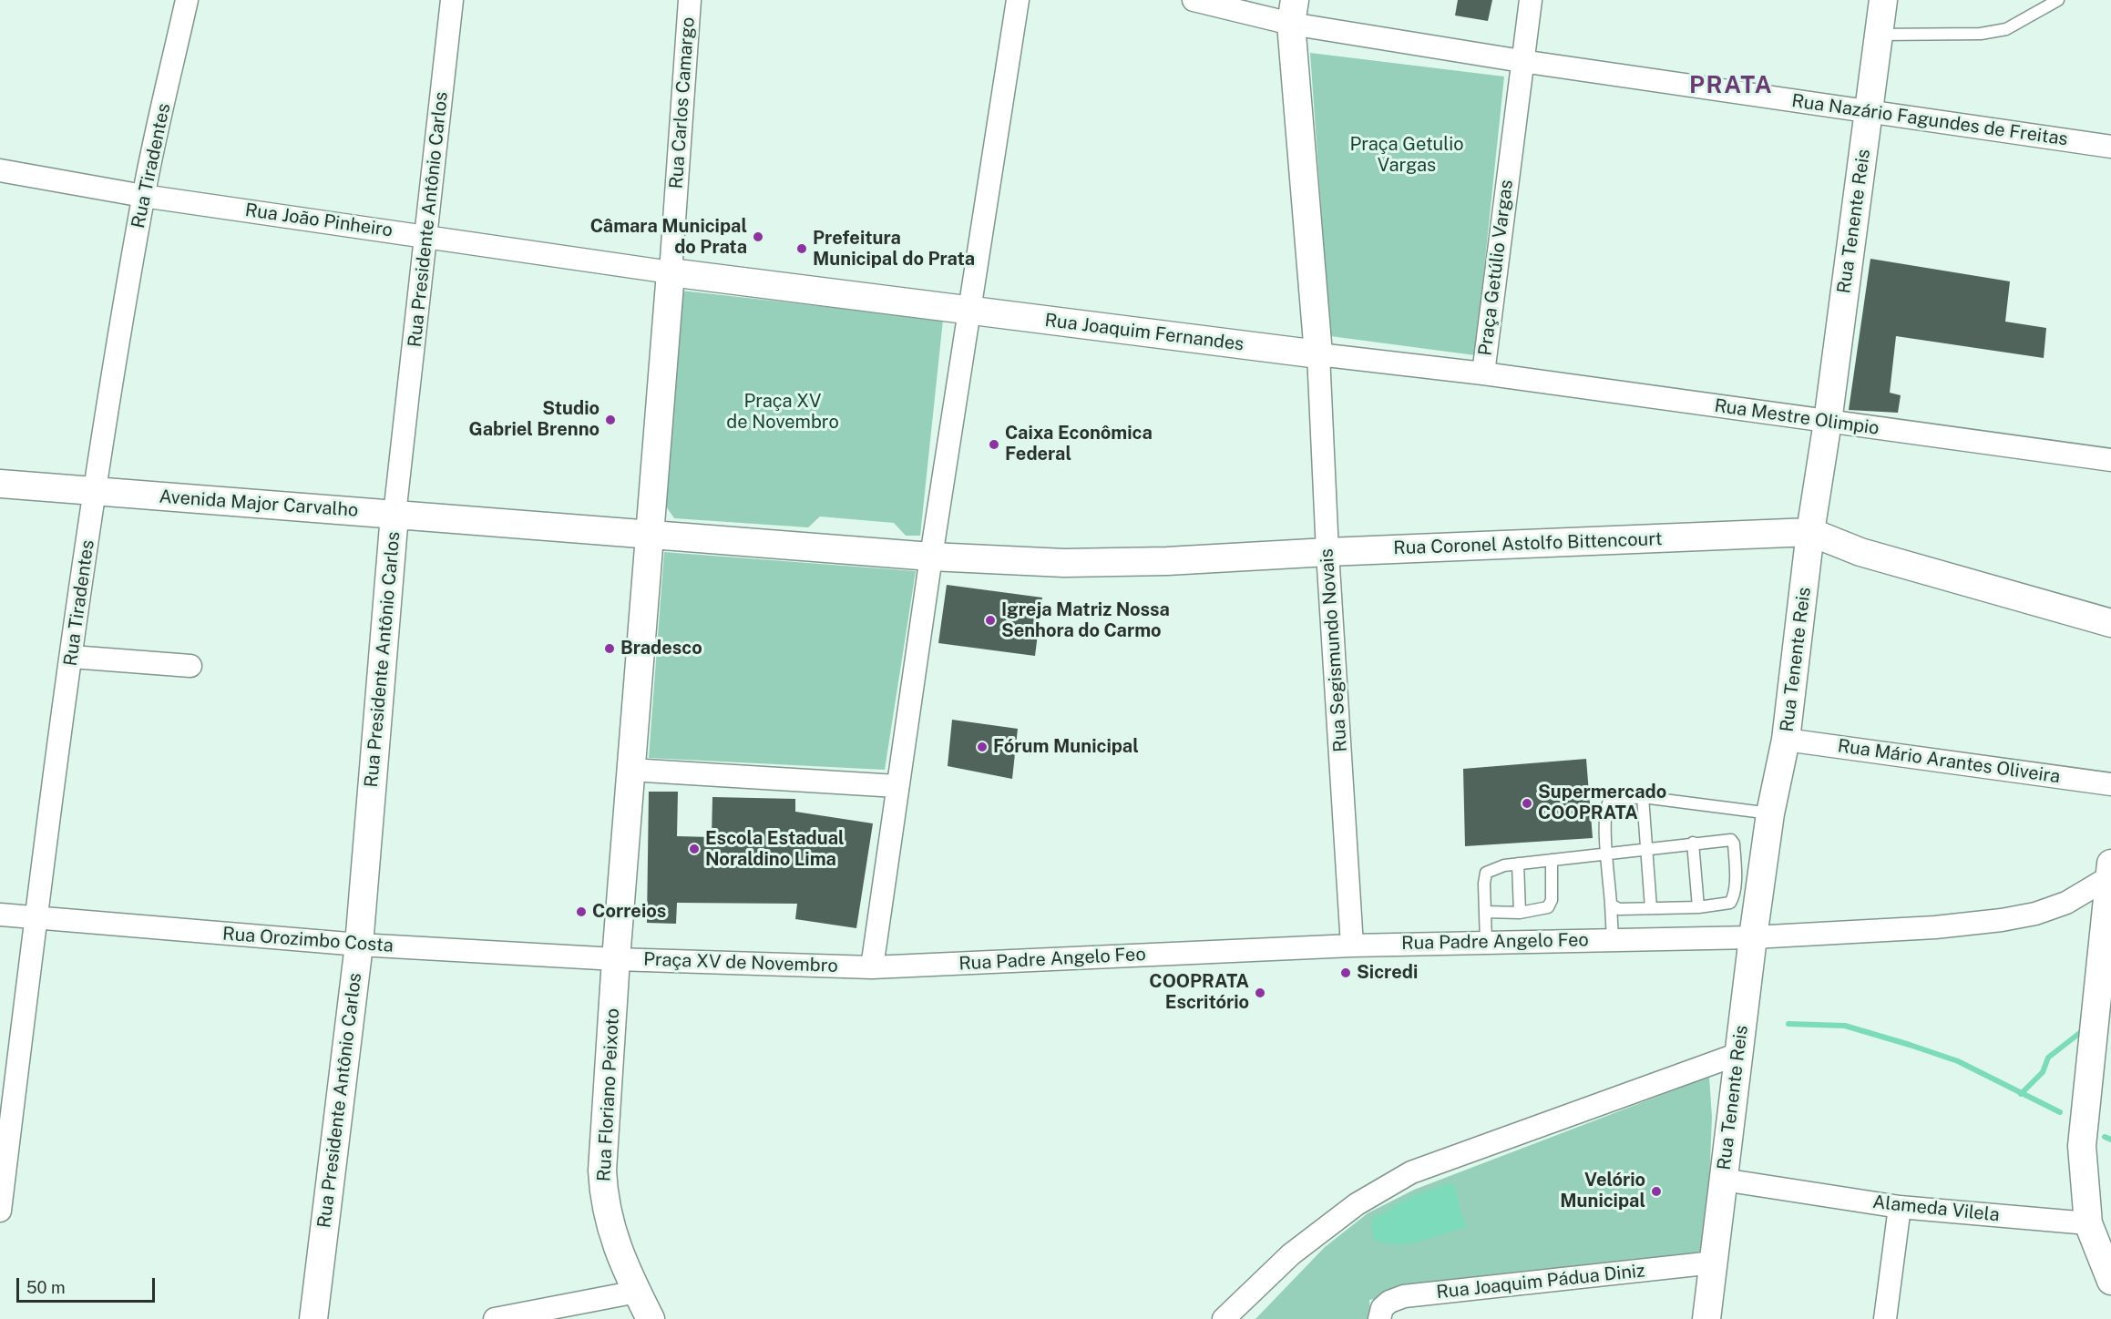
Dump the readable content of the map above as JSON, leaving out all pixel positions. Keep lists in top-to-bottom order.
{
  "streets": {
    "street": [
      "Rua Carlos Camargo",
      "Rua Nazário Fagundes de Freitas",
      "Rua Tiradentes",
      "Rua Presidente Antônio Carlos",
      "Rua João Pinheiro",
      "Rua Tenente Reis",
      "Praça Getúlio Vargas",
      "Rua Joaquim Fernandes",
      "Rua Mestre Olimpio",
      "Avenida Major Carvalho",
      "Rua Coronel Astolfo Bittencourt",
      "Rua Segismundo Novais",
      "Rua Mário Arantes Oliveira",
      "Rua Orozimbo Costa",
      "Rua Padre Angelo Feo",
      "Praça XV de Novembro",
      "Rua Floriano Peixoto",
      "Alameda Vilela",
      "Rua Joaquim Pádua Diniz"
    ]
  },
  "crossings": [
    ["Rua Carlos Camargo", "Rua João Pinheiro"],
    ["Rua Nazário Fagundes de Freitas", "Rua Tenente Reis"],
    ["Rua Nazário Fagundes de Freitas", "Praça Getúlio Vargas"],
    ["Rua Tiradentes", "Rua João Pinheiro"],
    ["Rua Tiradentes", "Avenida Major Carvalho"],
    ["Rua Tiradentes", "Rua Orozimbo Costa"],
    ["Rua Presidente Antônio Carlos", "Rua João Pinheiro"],
    ["Rua Presidente Antônio Carlos", "Avenida Major Carvalho"],
    ["Rua Presidente Antônio Carlos", "Rua Orozimbo Costa"],
    ["Rua Tenente Reis", "Rua Mestre Olimpio"],
    ["Rua Tenente Reis", "Rua Coronel Astolfo Bittencourt"],
    ["Rua Tenente Reis", "Rua Mário Arantes Oliveira"],
    ["Rua Tenente Reis", "Rua Padre Angelo Feo"],
    ["Rua Tenente Reis", "Alameda Vilela"],
    ["Rua Tenente Reis", "Rua Joaquim Pádua Diniz"],
    ["Praça Getúlio Vargas", "Rua Joaquim Fernandes"],
    ["Praça Getúlio Vargas", "Rua Mestre Olimpio"],
    ["Praça Getúlio Vargas", "Rua Segismundo Novais"],
    ["Rua Joaquim Fernandes", "Rua Segismundo Novais"],
    ["Rua Coronel Astolfo Bittencourt", "Rua Segismundo Novais"],
    ["Rua Segismundo Novais", "Rua Padre Angelo Feo"],
    ["Rua Orozimbo Costa", "Praça XV de Novembro"],
    ["Rua Orozimbo Costa", "Rua Floriano Peixoto"],
    ["Rua Padre Angelo Feo", "Praça XV de Novembro"],
    ["Praça XV de Novembro", "Rua Floriano Peixoto"]
  ],
  "districts": ["PRATA"],
  "parks": ["Praça Getulio Vargas", "Praça XV de Novembro"],
  "places": [
    "Câmara Municipal do Prata",
    "Prefeitura Municipal do Prata",
    "Studio Gabriel Brenno",
    "Caixa Econômica Federal",
    "Igreja Matriz Nossa Senhora do Carmo",
    "Bradesco",
    "Fórum Municipal",
    "Supermercado COOPRATA",
    "Escola Estadual Noraldino Lima",
    "Correios",
    "Sicredi",
    "COOPRATA Escritório",
    "Velório Municipal"
  ],
  "scale_bar": "50 m"
}
